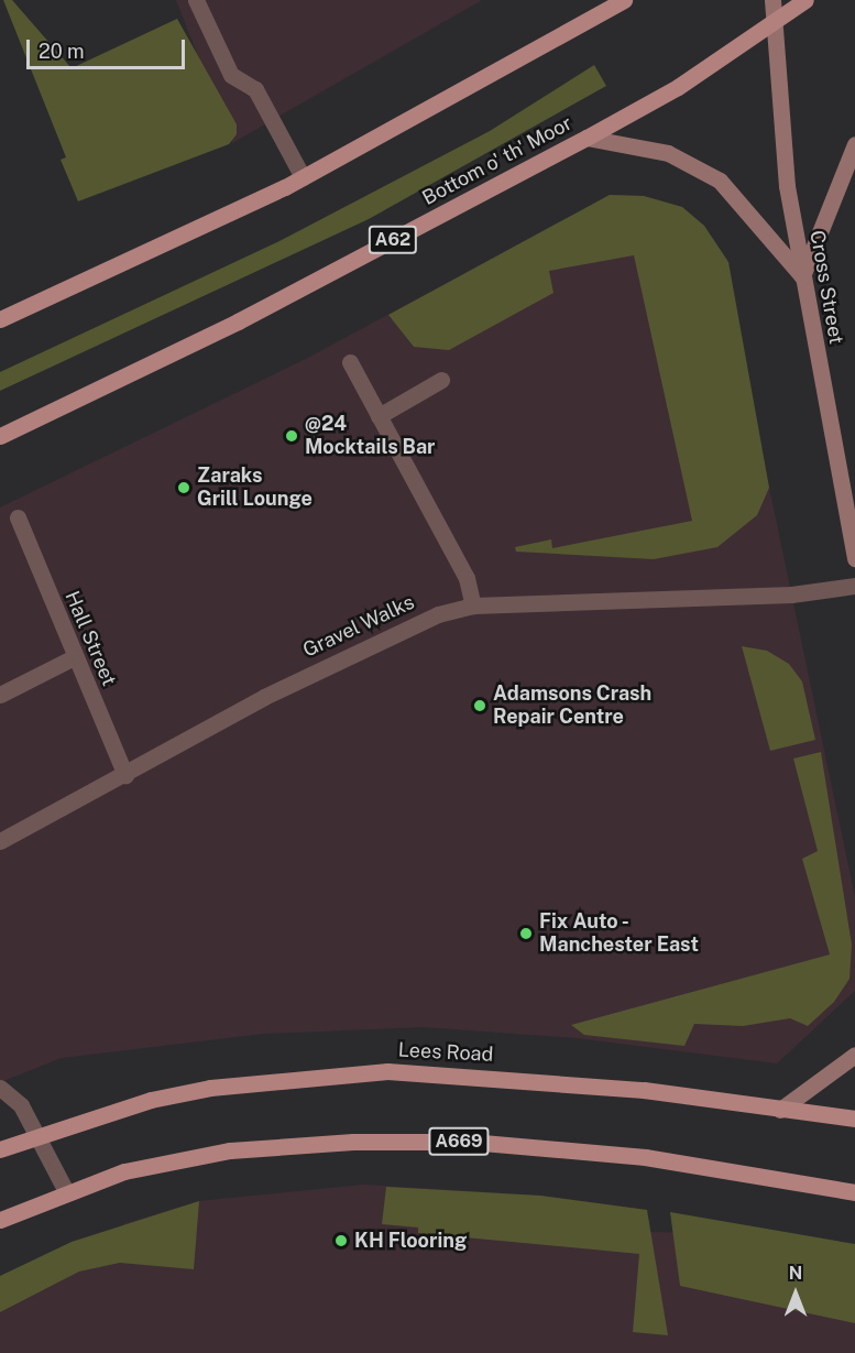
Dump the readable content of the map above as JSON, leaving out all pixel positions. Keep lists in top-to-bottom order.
{
  "streets": {
    "main road": [
      "Bottom o' th' Moor",
      "A62",
      "Cross Street",
      "Lees Road",
      "A669"
    ],
    "street": ["Gravel Walks", "Hall Street"]
  },
  "crossings": [
    ["Bottom o' th' Moor", "A62"],
    ["Bottom o' th' Moor", "Cross Street"],
    ["A62", "Cross Street"],
    ["Gravel Walks", "Hall Street"]
  ],
  "places": [
    "@24 Mocktails Bar",
    "Zaraks Grill Lounge",
    "Adamsons Crash Repair Centre",
    "Fix Auto - Manchester East",
    "KH Flooring"
  ],
  "scale_bar": "20 m",
  "north": "top"
}
